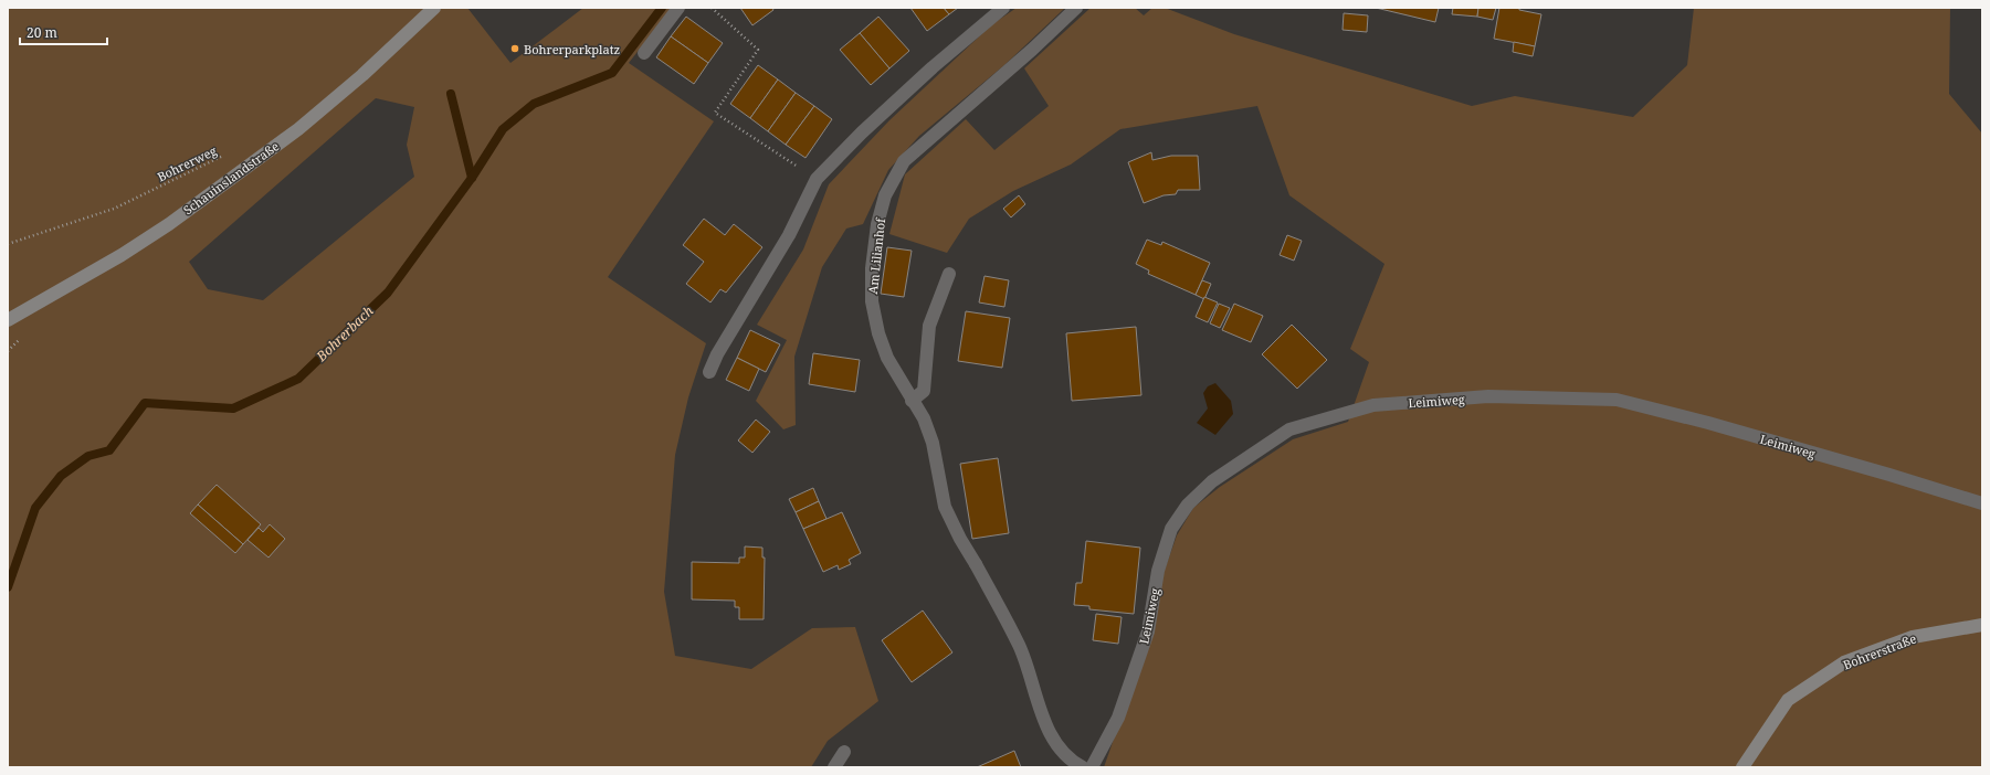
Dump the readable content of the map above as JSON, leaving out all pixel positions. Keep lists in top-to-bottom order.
{
  "streets": {
    "main road": ["Schauinslandstraße", "Bohrerstraße"],
    "street": ["Am Lilianhof", "Leimiweg"],
    "path": ["Bohrerweg"]
  },
  "water": ["Bohrerbach"],
  "places": ["Bohrerparkplatz"],
  "scale_bar": "20 m"
}
